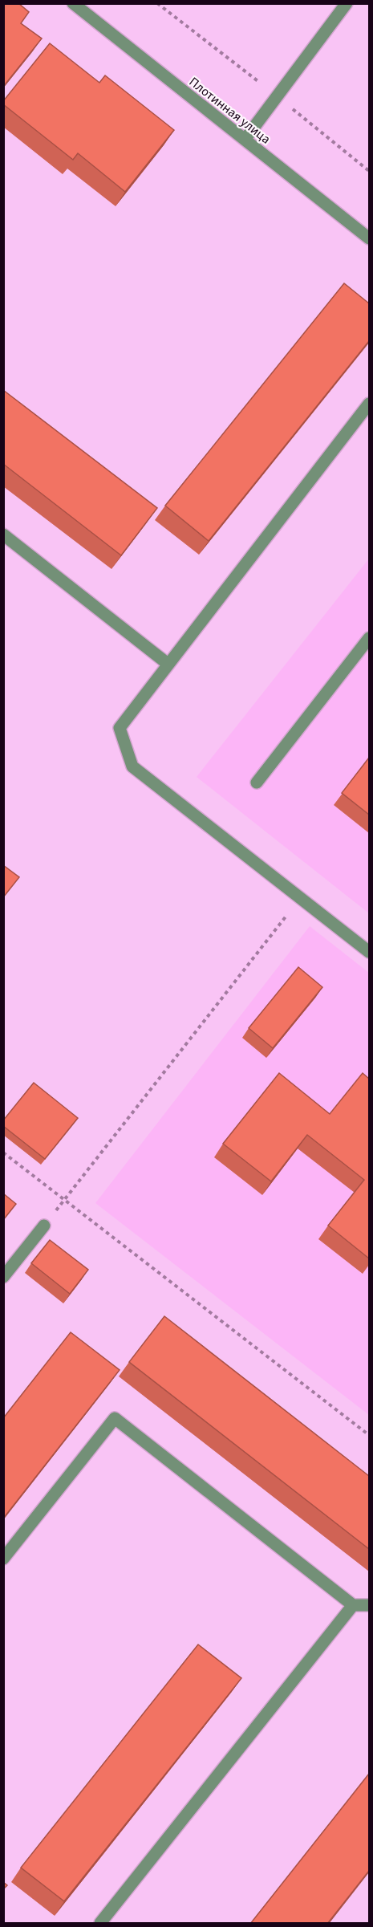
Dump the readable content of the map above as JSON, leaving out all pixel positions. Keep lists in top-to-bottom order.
{
  "streets": {
    "street": ["Плотинная улица"]
  }
}
